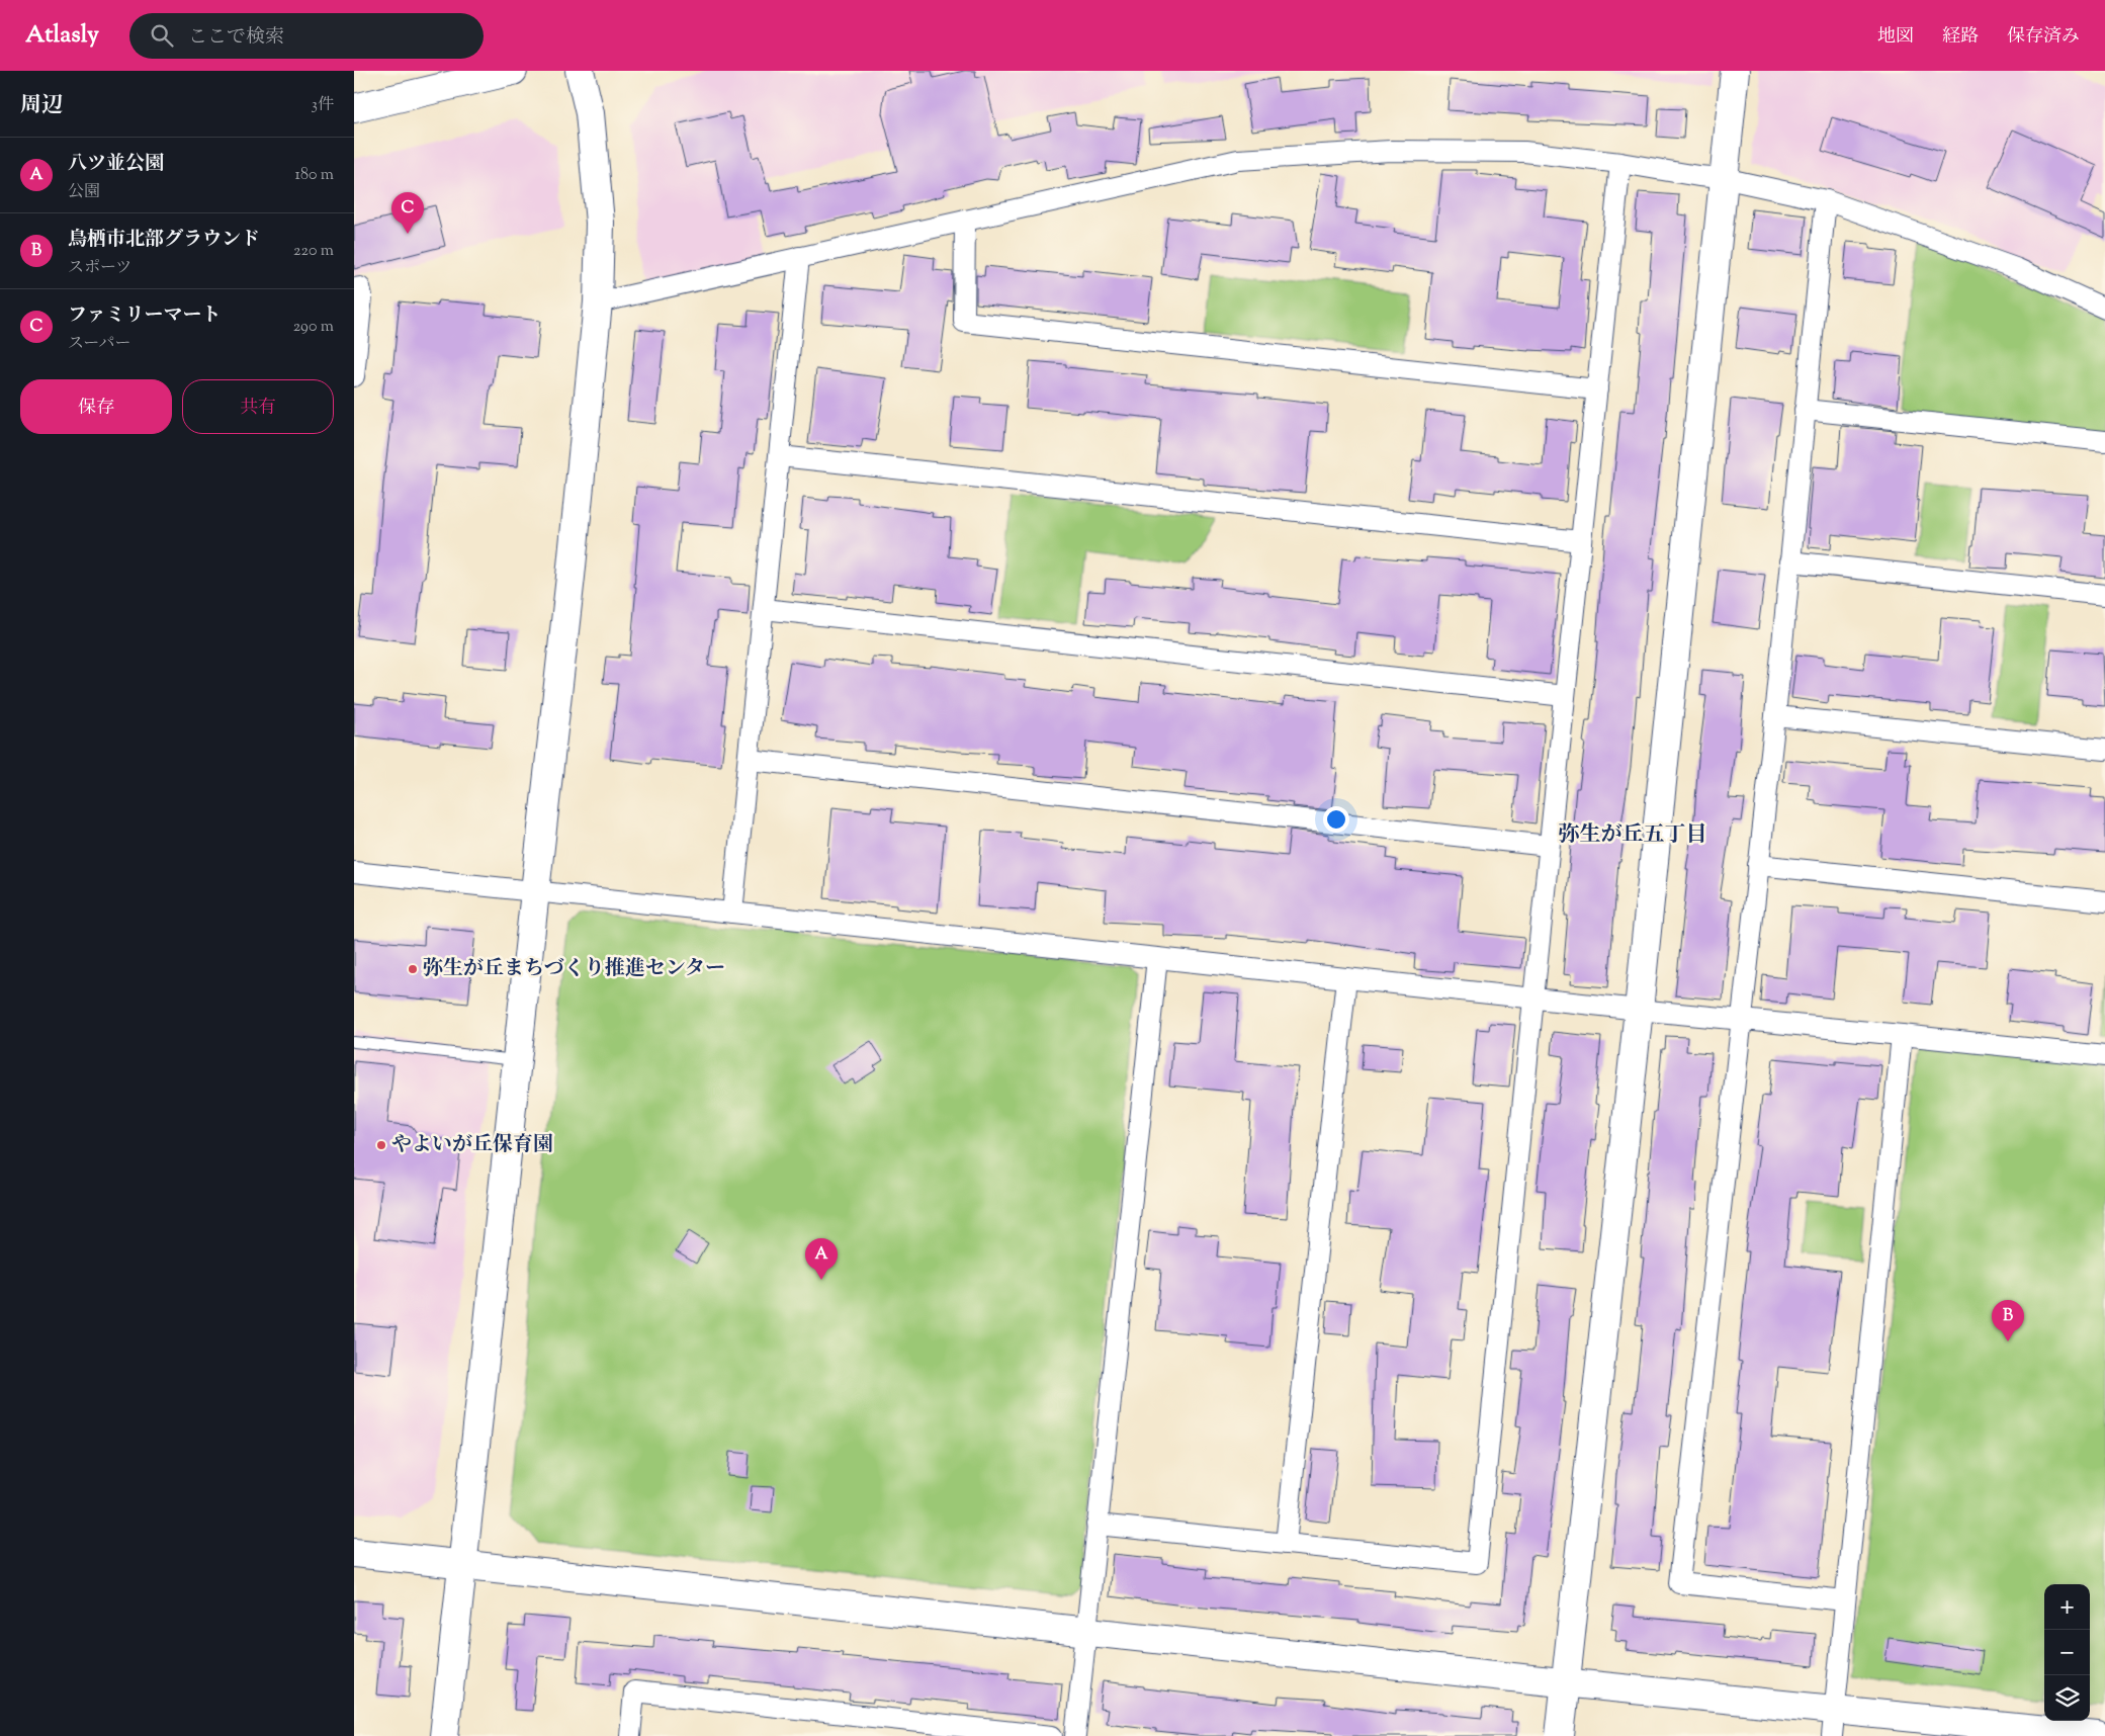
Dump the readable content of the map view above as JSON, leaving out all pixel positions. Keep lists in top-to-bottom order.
{
  "districts": ["弥生が丘五丁目"],
  "places": ["弥生が丘まちづくり推進センター", "やよいが丘保育園"],
  "page": {
    "header": "Atlasly",
    "search": "ここで検索",
    "nav": ["地図", "経路", "保存済み"],
    "heading": ["周辺", "3件"],
    "list": [
      {
        "mark": "A",
        "name": "八ツ並公園",
        "note": "公園",
        "value": "180 m"
      },
      {
        "mark": "B",
        "name": "鳥栖市北部グラウンド",
        "note": "スポーツ",
        "value": "220 m"
      },
      {
        "mark": "C",
        "name": "ファミリーマート",
        "note": "スーパー",
        "value": "290 m"
      }
    ],
    "pins": ["C", "A", "B"],
    "buttons": ["保存", "共有"],
    "map_buttons": ["+", "−"]
  }
}
